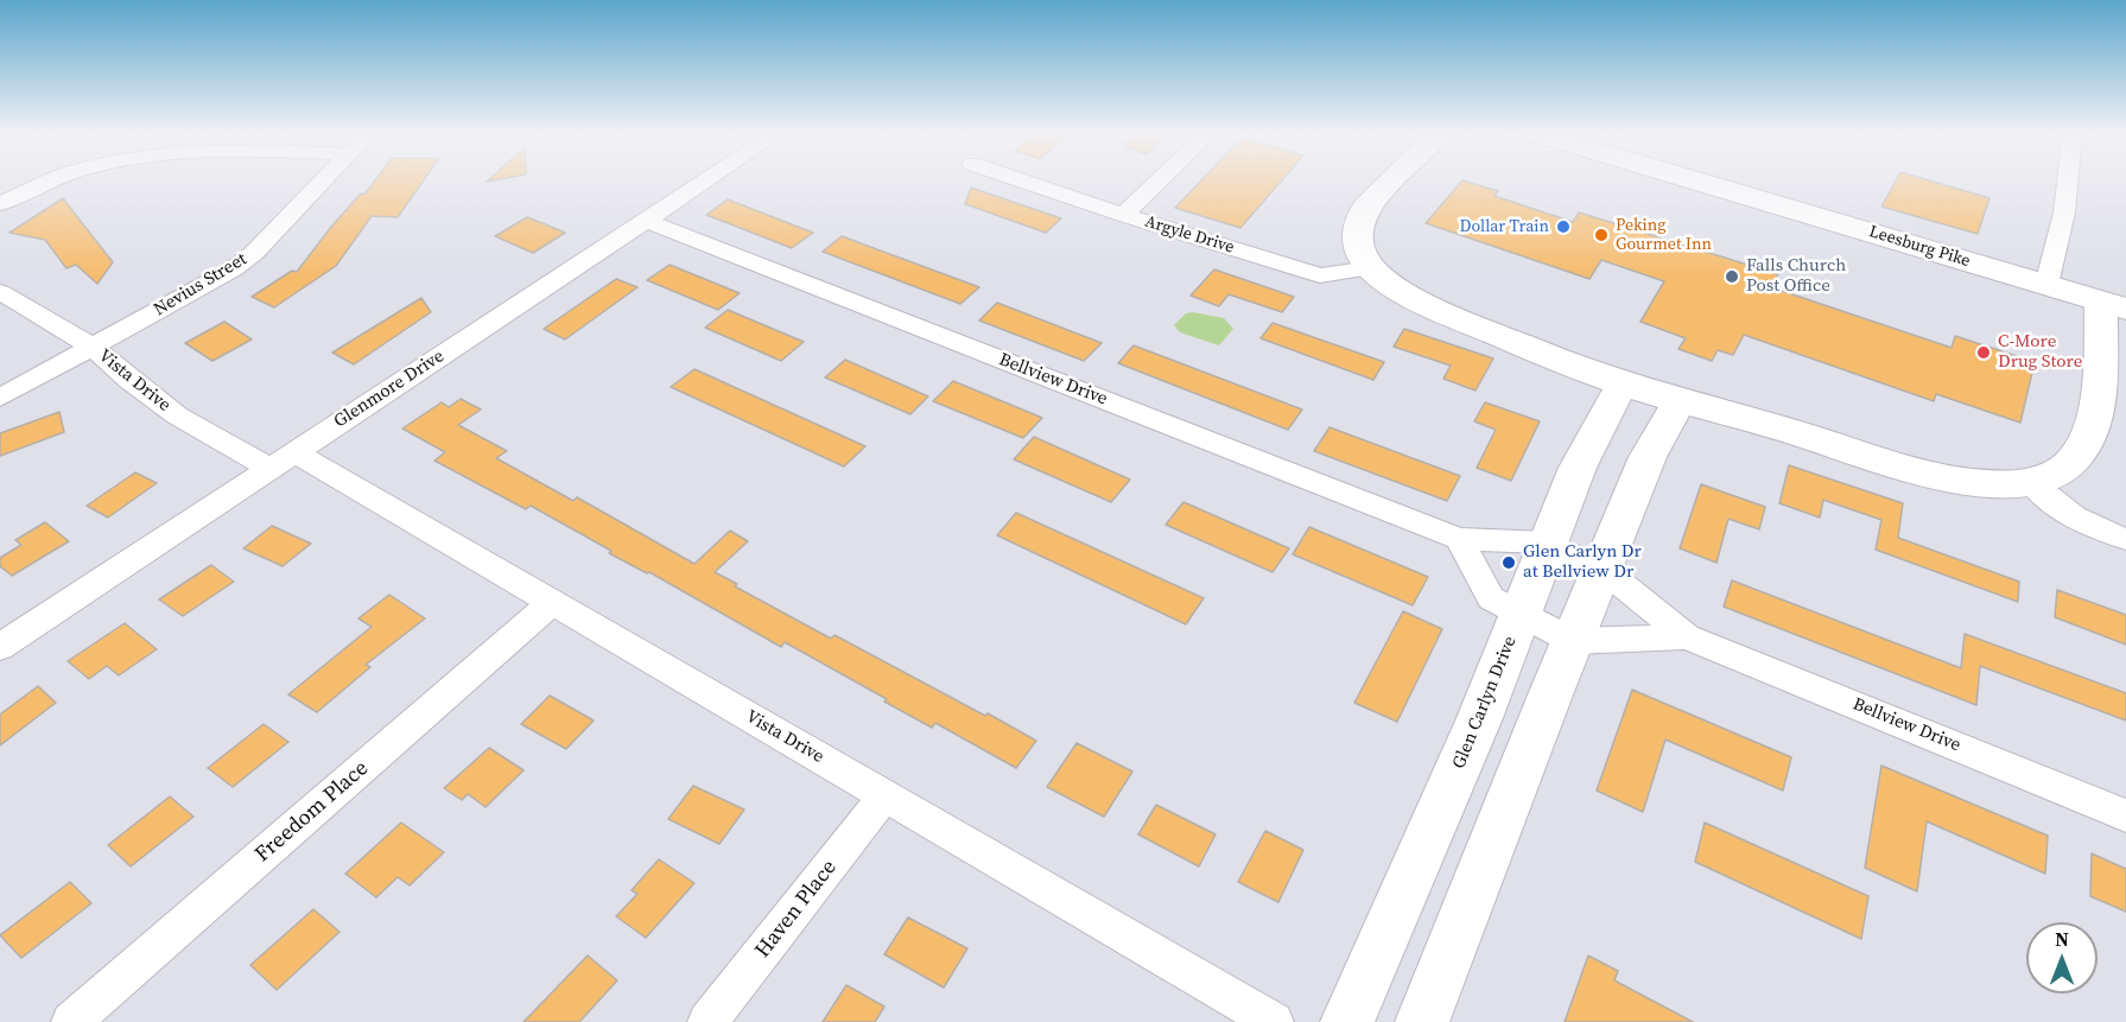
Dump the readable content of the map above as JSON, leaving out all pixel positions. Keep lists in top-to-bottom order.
{
  "streets": {
    "street": [
      "Argyle Drive",
      "Leesburg Pike",
      "Nevius Street",
      "Bellview Drive",
      "Vista Drive",
      "Glenmore Drive",
      "Glen Carlyn Drive",
      "Freedom Place",
      "Haven Place"
    ]
  },
  "crossings": [
    ["Nevius Street", "Vista Drive"],
    ["Bellview Drive", "Glenmore Drive"],
    ["Bellview Drive", "Glen Carlyn Drive"],
    ["Vista Drive", "Glenmore Drive"],
    ["Vista Drive", "Freedom Place"],
    ["Vista Drive", "Haven Place"]
  ],
  "places": [
    "Dollar Train",
    "Peking Gourmet Inn",
    "Falls Church Post Office",
    "C-More Drug Store",
    "Glen Carlyn Dr at Bellview Dr"
  ],
  "north": "top"
}
